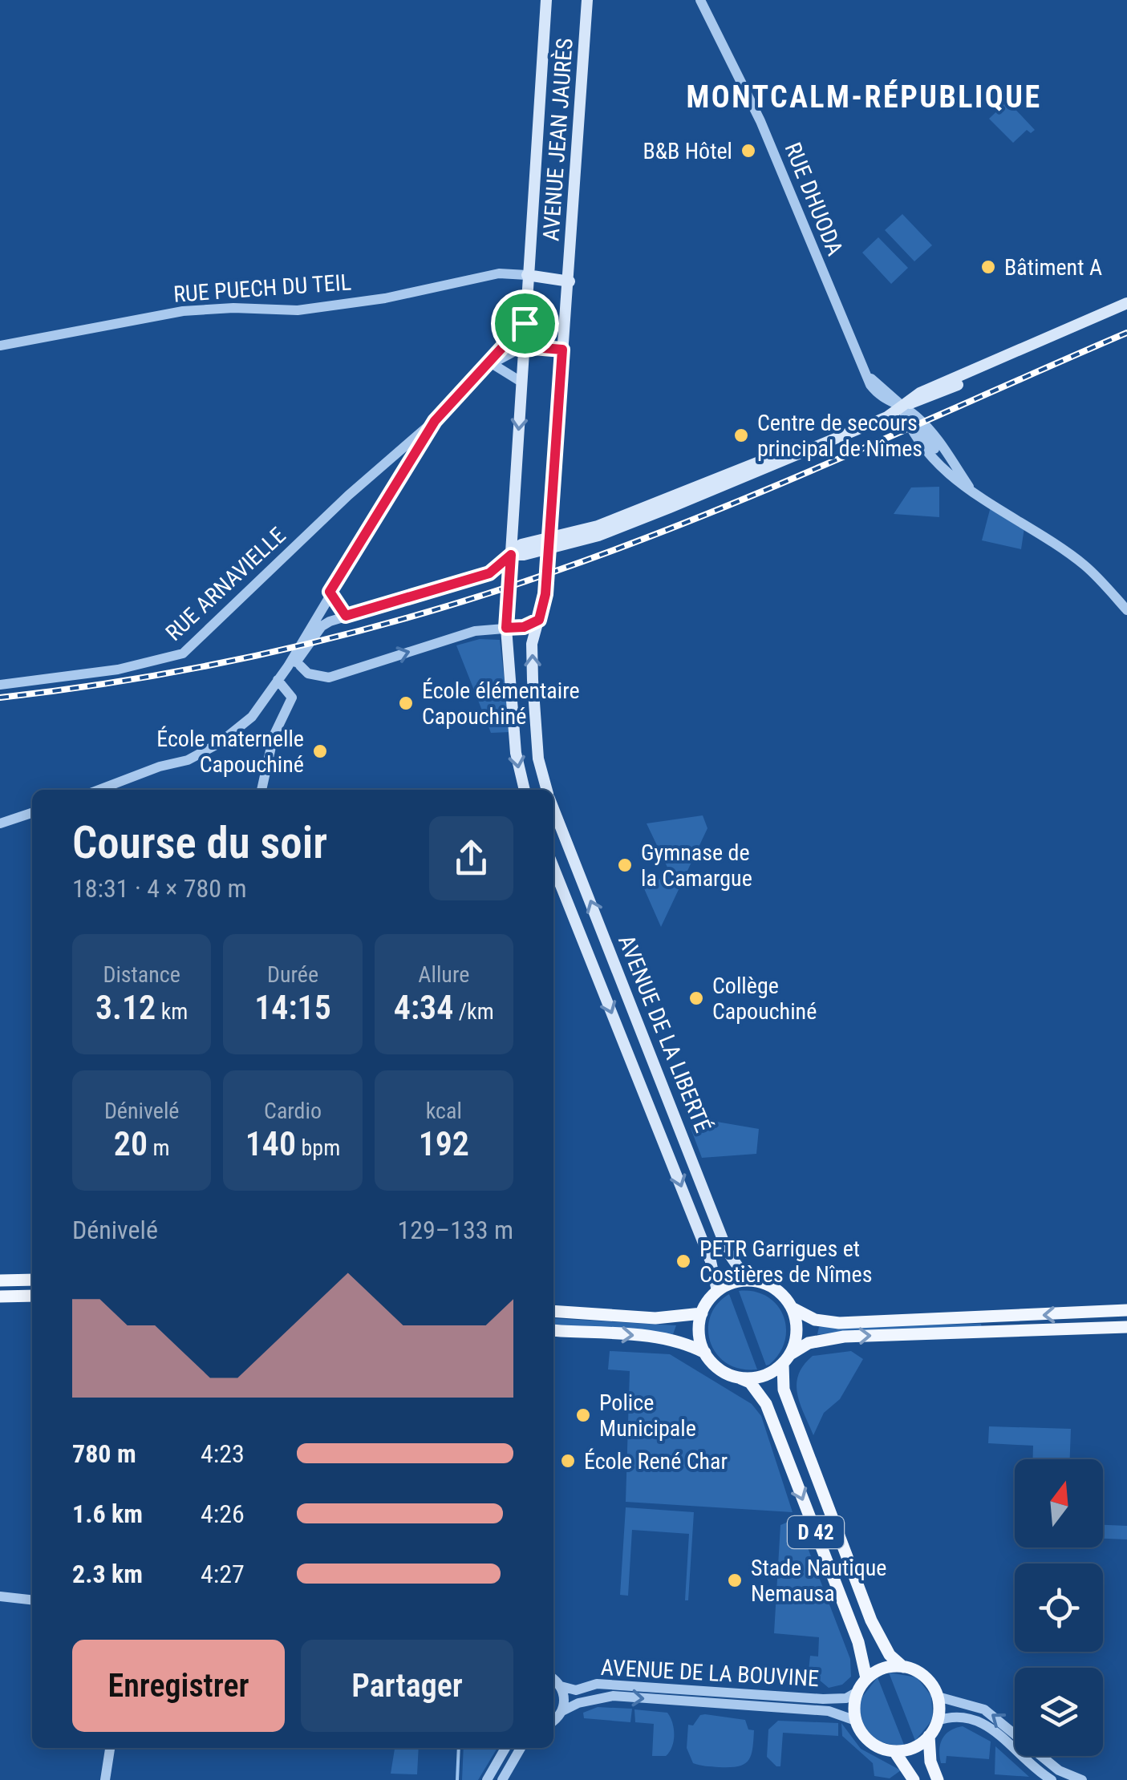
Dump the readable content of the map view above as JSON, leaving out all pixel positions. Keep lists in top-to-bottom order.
{
  "streets": {
    "main road": ["AVENUE JEAN JAURÈS", "AVENUE DE LA LIBERTÉ", "D 42"],
    "street": [
      "RUE DHUODA",
      "RUE PUECH DU TEIL",
      "RUE ARNAVIELLE",
      "AVENUE DE LA BOUVINE"
    ]
  },
  "crossings": [
    ["AVENUE JEAN JAURÈS", "RUE PUECH DU TEIL"],
    ["AVENUE JEAN JAURÈS", "AVENUE DE LA LIBERTÉ"],
    ["AVENUE DE LA LIBERTÉ", "D 42"],
    ["D 42", "AVENUE DE LA BOUVINE"]
  ],
  "districts": ["MONTCALM-RÉPUBLIQUE"],
  "places": [
    "B&B Hôtel",
    "Bâtiment A",
    "Centre de secours principal de Nîmes",
    "École élémentaire Capouchiné",
    "École maternelle Capouchiné",
    "Gymnase de la Camargue",
    "Collège Capouchiné",
    "PETR Garrigues et Costières de Nîmes",
    "Police Municipale",
    "École René Char",
    "Stade Nautique Nemausa"
  ],
  "north": "top",
  "page": {
    "heading": ["Course du soir", "18:31 · 4 × 780 m"],
    "stats": [
      ["Distance", "3.12 km"],
      ["Durée", "14:15"],
      ["Allure", "4:34 /km"],
      ["Dénivelé", "20 m"],
      ["Cardio", "140 bpm"],
      ["kcal", "192"]
    ],
    "chart": ["Dénivelé", "129–133 m"],
    "list": [
      {
        "name": "780 m",
        "note": "4:23"
      },
      {
        "name": "1.6 km",
        "note": "4:26"
      },
      {
        "name": "2.3 km",
        "note": "4:27"
      }
    ],
    "buttons": ["Enregistrer", "Partager"]
  }
}
